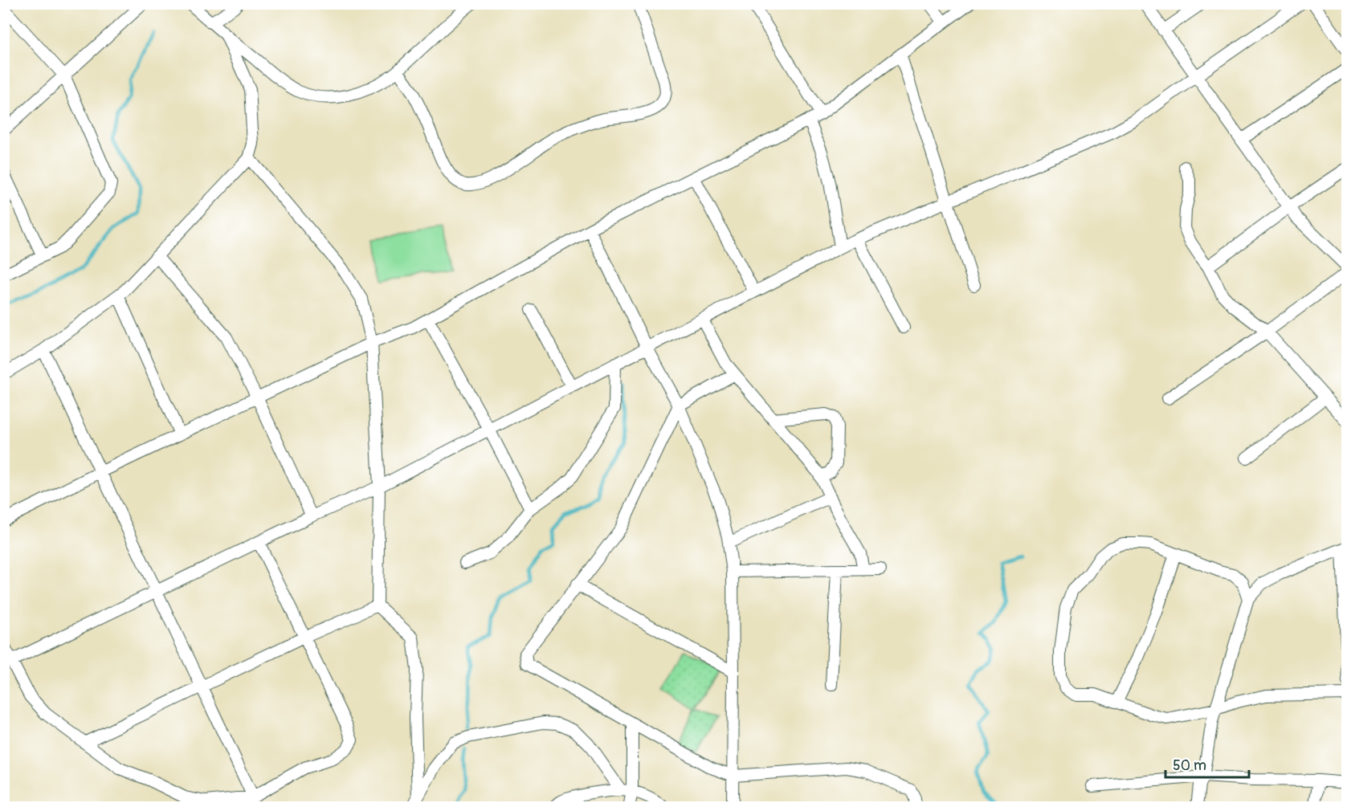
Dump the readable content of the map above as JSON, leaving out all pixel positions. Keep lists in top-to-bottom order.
{
  "scale_bar": "50 m"
}
